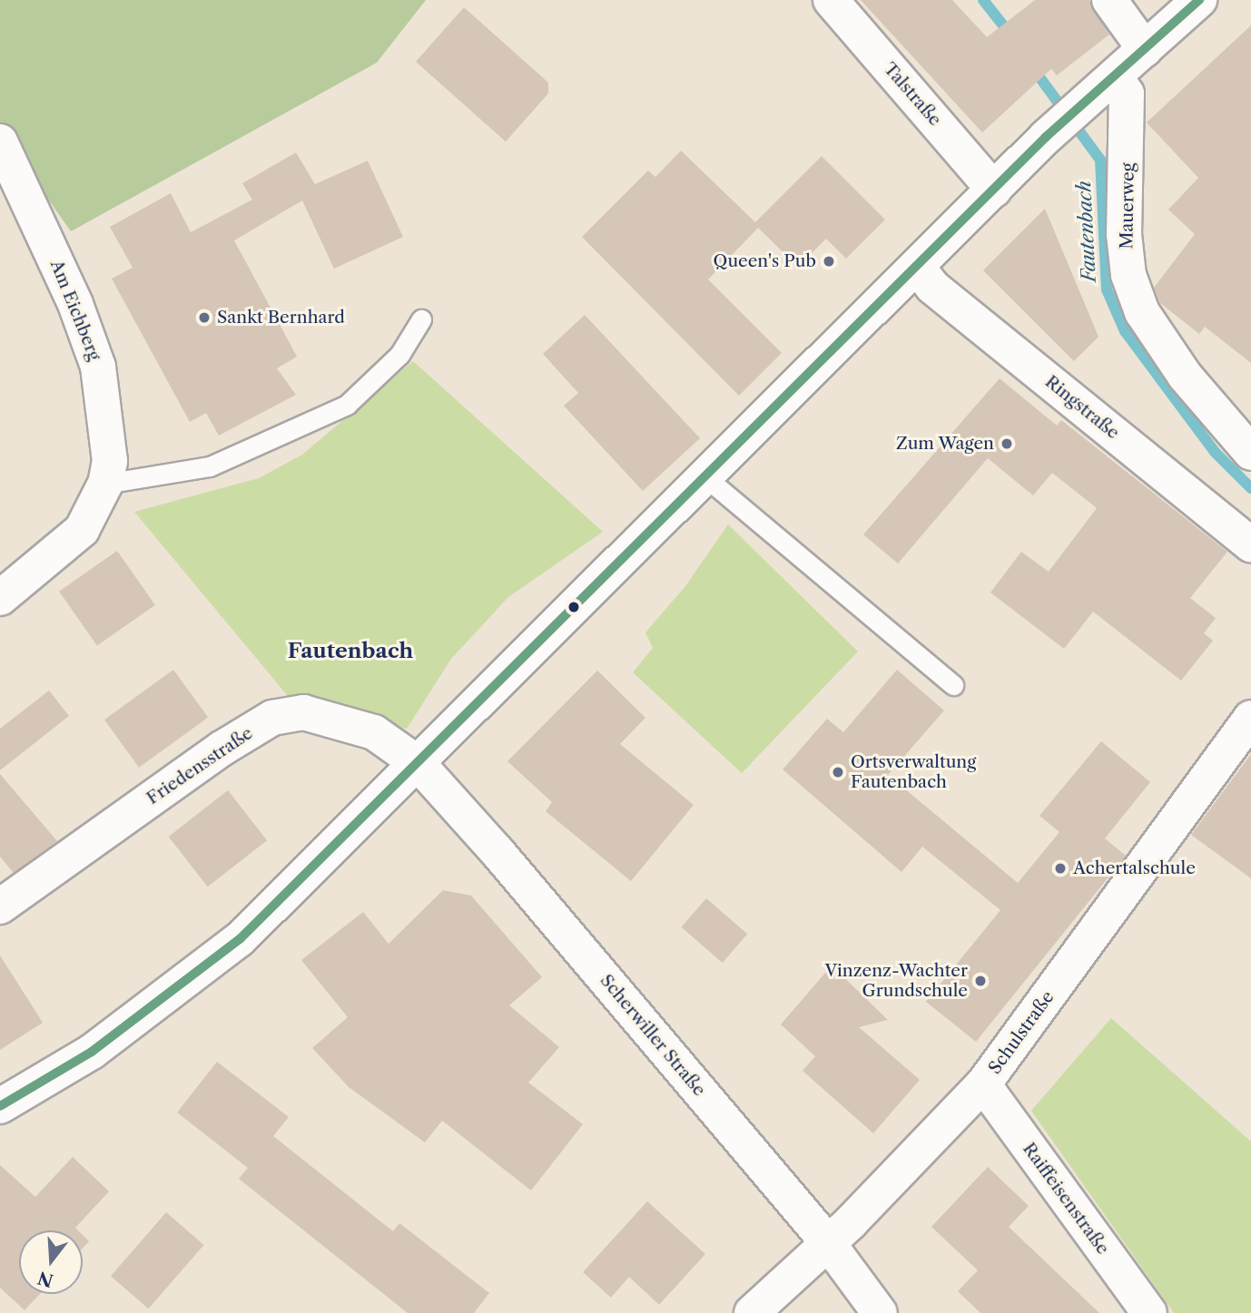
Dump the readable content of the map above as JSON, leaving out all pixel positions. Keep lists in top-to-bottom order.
{
  "streets": {
    "street": [
      "Talstraße",
      "Mauerweg",
      "Am Eichberg",
      "Ringstraße",
      "Friedensstraße",
      "Schulstraße",
      "Scherwiller Straße",
      "Raiffeisenstraße"
    ]
  },
  "crossings": [
    ["Friedensstraße", "Scherwiller Straße"],
    ["Schulstraße", "Scherwiller Straße"],
    ["Schulstraße", "Raiffeisenstraße"]
  ],
  "districts": ["Fautenbach"],
  "water": ["Fautenbach"],
  "places": [
    "Queen's Pub",
    "Sankt Bernhard",
    "Zum Wagen",
    "Ortsverwaltung Fautenbach",
    "Achertalschule",
    "Vinzenz-Wachter Grundschule"
  ],
  "north": "bottom"
}
